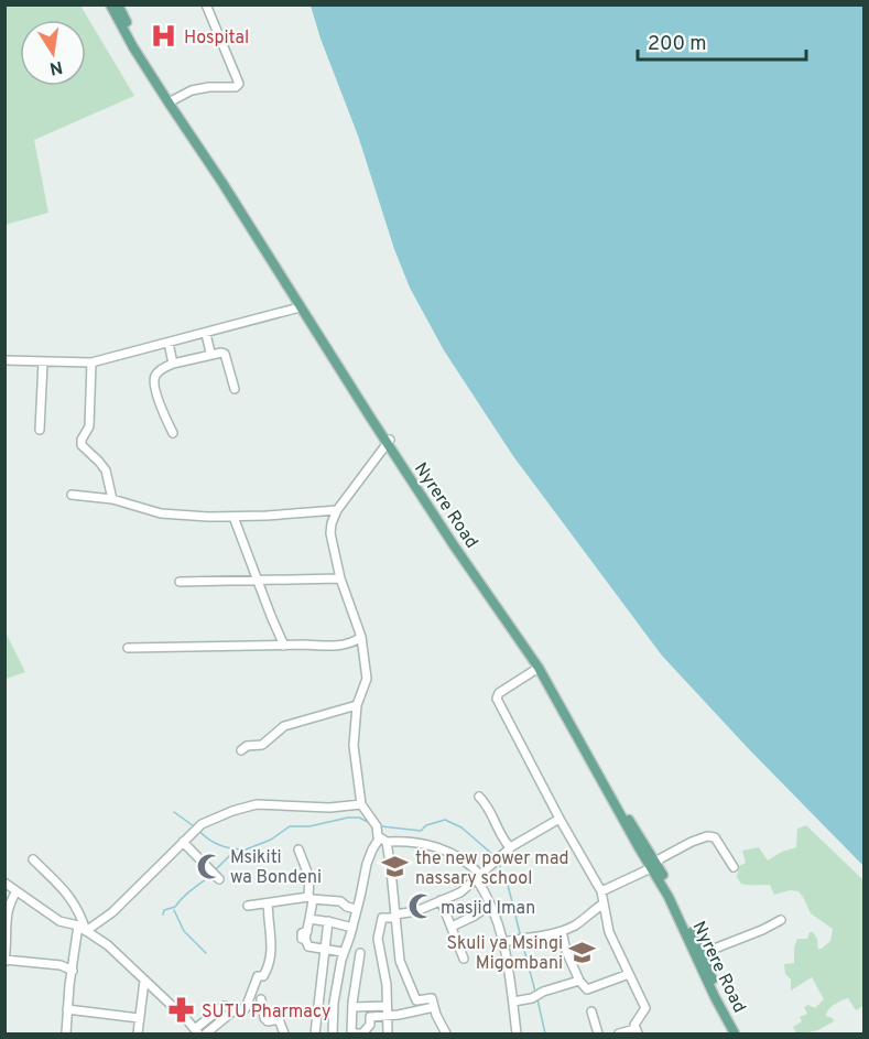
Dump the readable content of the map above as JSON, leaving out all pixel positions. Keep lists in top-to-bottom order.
{
  "streets": {
    "main road": ["Nyrere Road"]
  },
  "places": {
    "hospital": ["Hospital"],
    "mosque": ["Msikiti wa Bondeni", "masjid Iman"],
    "school or university": ["the new power mad nassary school", "Skuli ya Msingi Migombani"],
    "pharmacy": ["SUTU Pharmacy"]
  },
  "scale_bar": "200 m",
  "north": "bottom"
}
